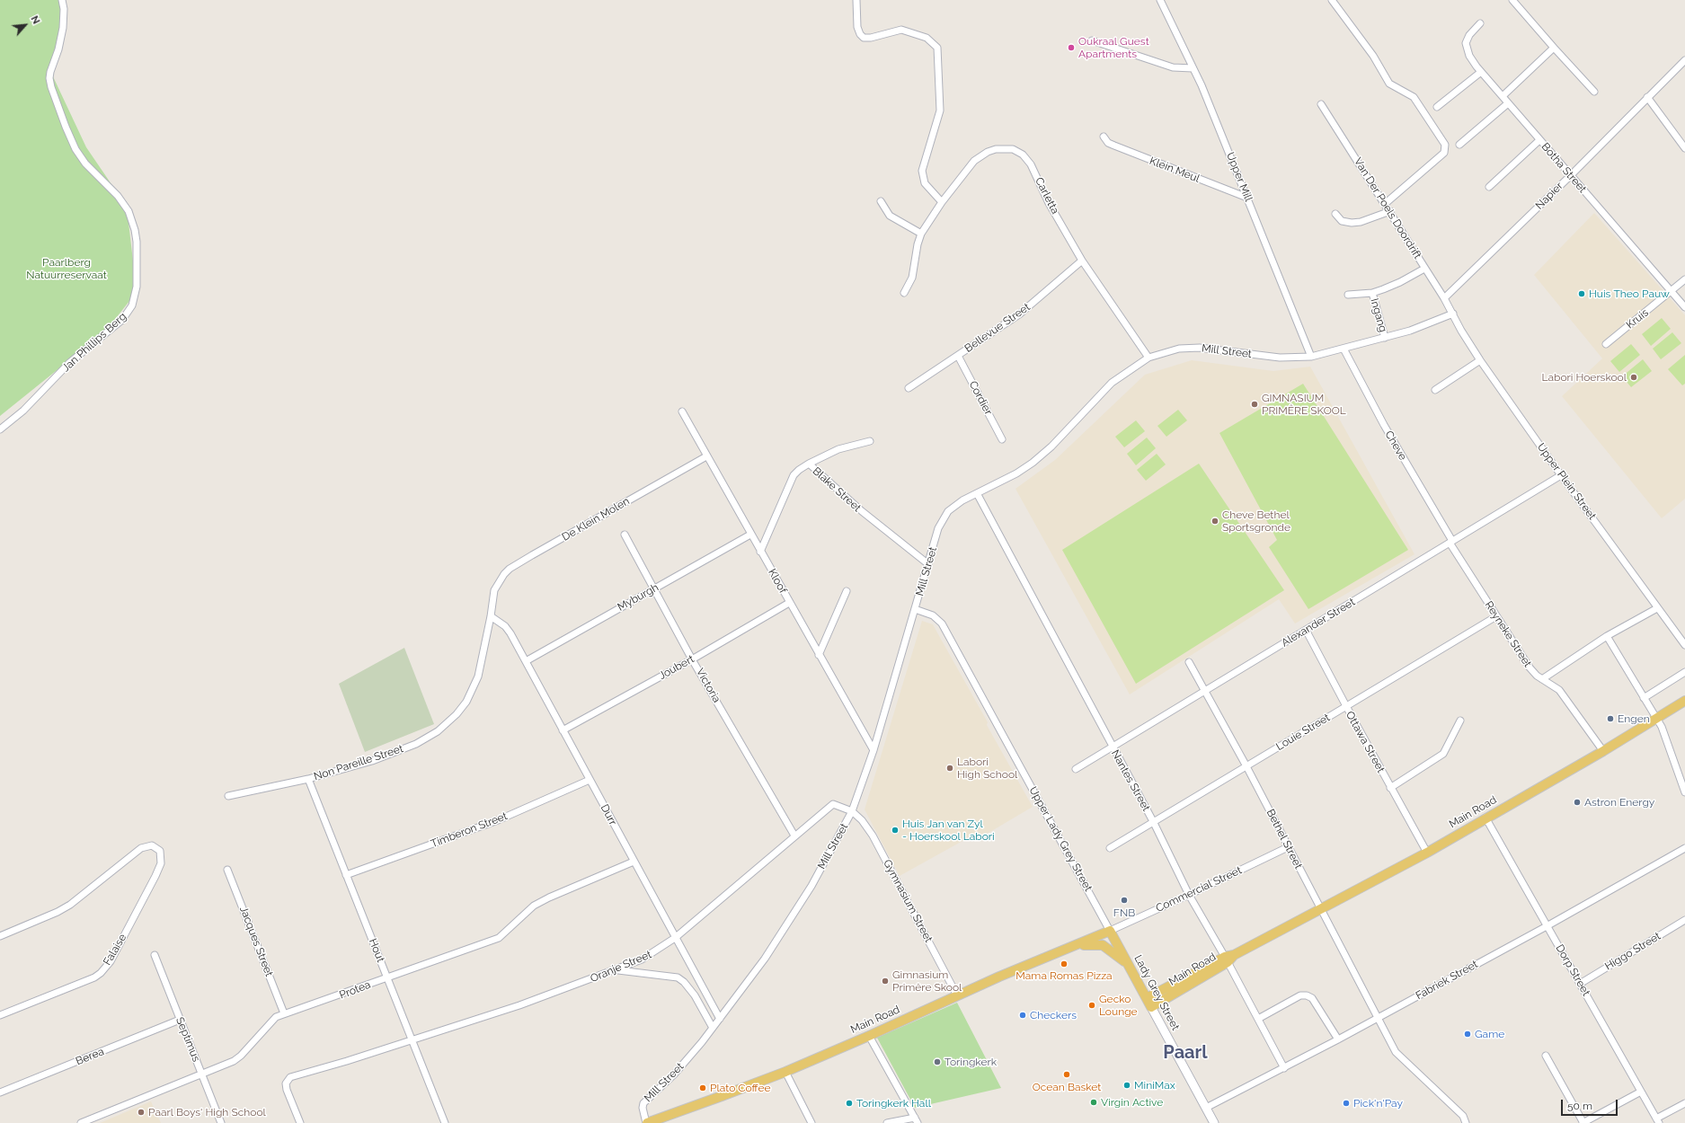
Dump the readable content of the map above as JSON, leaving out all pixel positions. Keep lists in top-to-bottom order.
{
  "streets": {
    "main road": ["Main Road", "Lady Grey Street"],
    "street": [
      "Botha Street",
      "Klein Meul",
      "Upper Mill",
      "Carletta",
      "Napier",
      "Van Der Poels Doordrift",
      "Ingang",
      "Kruis",
      "Bellevue Street",
      "Jan Phillips Berg",
      "Mill Street",
      "Cordier",
      "Cheve",
      "Upper Plein Street",
      "Blake Street",
      "De Klein Molen",
      "Kloof",
      "Myburgh",
      "Alexander Street",
      "Reyneke Street",
      "Joubert",
      "Victoria",
      "Louie Street",
      "Ottawa Street",
      "Non Pareille Street",
      "Nantes Street",
      "Durr",
      "Timberon Street",
      "Upper Lady Grey Street",
      "Bethel Street",
      "Commercial Street",
      "Gymnasium Street",
      "Jacques Street",
      "Falaise",
      "Hout",
      "Higgo Street",
      "Oranje Street",
      "Dorp Street",
      "Fabriek Street",
      "Protea",
      "Septimus",
      "Berea"
    ]
  },
  "crossings": [
    ["Botha Street", "Napier"],
    ["Botha Street", "Kruis"],
    ["Klein Meul", "Upper Mill"],
    ["Upper Mill", "Mill Street"],
    ["Carletta", "Bellevue Street"],
    ["Carletta", "Mill Street"],
    ["Napier", "Van Der Poels Doordrift"],
    ["Van Der Poels Doordrift", "Ingang"],
    ["Van Der Poels Doordrift", "Mill Street"],
    ["Van Der Poels Doordrift", "Upper Plein Street"],
    ["Ingang", "Mill Street"],
    ["Bellevue Street", "Cordier"],
    ["Mill Street", "Cheve"],
    ["Mill Street", "Upper Plein Street"],
    ["Mill Street", "Blake Street"],
    ["Mill Street", "Kloof"],
    ["Mill Street", "Nantes Street"],
    ["Mill Street", "Main Road"],
    ["Mill Street", "Durr"],
    ["Mill Street", "Upper Lady Grey Street"],
    ["Mill Street", "Gymnasium Street"],
    ["Mill Street", "Oranje Street"],
    ["Cheve", "Alexander Street"],
    ["Cheve", "Reyneke Street"],
    ["Upper Plein Street", "Alexander Street"],
    ["Blake Street", "Kloof"],
    ["De Klein Molen", "Kloof"],
    ["De Klein Molen", "Non Pareille Street"],
    ["Kloof", "Myburgh"],
    ["Kloof", "Joubert"],
    ["Myburgh", "Victoria"],
    ["Myburgh", "Durr"],
    ["Alexander Street", "Reyneke Street"],
    ["Alexander Street", "Ottawa Street"],
    ["Alexander Street", "Nantes Street"],
    ["Alexander Street", "Bethel Street"],
    ["Reyneke Street", "Louie Street"],
    ["Reyneke Street", "Main Road"],
    ["Joubert", "Victoria"],
    ["Joubert", "Durr"],
    ["Victoria", "Oranje Street"],
    ["Louie Street", "Ottawa Street"],
    ["Louie Street", "Nantes Street"],
    ["Louie Street", "Bethel Street"],
    ["Ottawa Street", "Main Road"],
    ["Non Pareille Street", "Durr"],
    ["Non Pareille Street", "Hout"],
    ["Nantes Street", "Main Road"],
    ["Nantes Street", "Commercial Street"],
    ["Nantes Street", "Fabriek Street"],
    ["Main Road", "Upper Lady Grey Street"],
    ["Main Road", "Bethel Street"],
    ["Main Road", "Commercial Street"],
    ["Main Road", "Gymnasium Street"],
    ["Main Road", "Dorp Street"],
    ["Main Road", "Lady Grey Street"],
    ["Durr", "Timberon Street"],
    ["Durr", "Oranje Street"],
    ["Durr", "Protea"],
    ["Timberon Street", "Hout"],
    ["Upper Lady Grey Street", "Commercial Street"],
    ["Upper Lady Grey Street", "Lady Grey Street"],
    ["Bethel Street", "Commercial Street"],
    ["Bethel Street", "Fabriek Street"],
    ["Commercial Street", "Lady Grey Street"],
    ["Gymnasium Street", "Oranje Street"],
    ["Jacques Street", "Protea"],
    ["Hout", "Oranje Street"],
    ["Hout", "Protea"],
    ["Higgo Street", "Dorp Street"],
    ["Dorp Street", "Fabriek Street"],
    ["Fabriek Street", "Lady Grey Street"],
    ["Protea", "Septimus"],
    ["Septimus", "Berea"]
  ],
  "districts": ["Paarl"],
  "parks": ["Paarlberg Natuurreservaat"],
  "places": [
    "Oukraal Guest Apartments",
    "Huis Theo Pauw",
    "Labori Hoerskool",
    "GIMNASIUM PRIMÊRE SKOOL",
    "Cheve Bethel Sportsgronde",
    "Engen",
    "Labori High School",
    "Astron Energy",
    "Huis Jan van Zyl - Hoerskool Labori",
    "FNB",
    "Mama Romas Pizza",
    "Gimnasium Primêre Skool",
    "Gecko Lounge",
    "Checkers",
    "Game",
    "Toringkerk",
    "Ocean Basket",
    "MiniMax",
    "Plato Coffee",
    "Virgin Active",
    "Toringkerk Hall",
    "Pick'n'Pay",
    "Paarl Boys' High School"
  ],
  "scale_bar": "50 m",
  "north": "top right"
}
